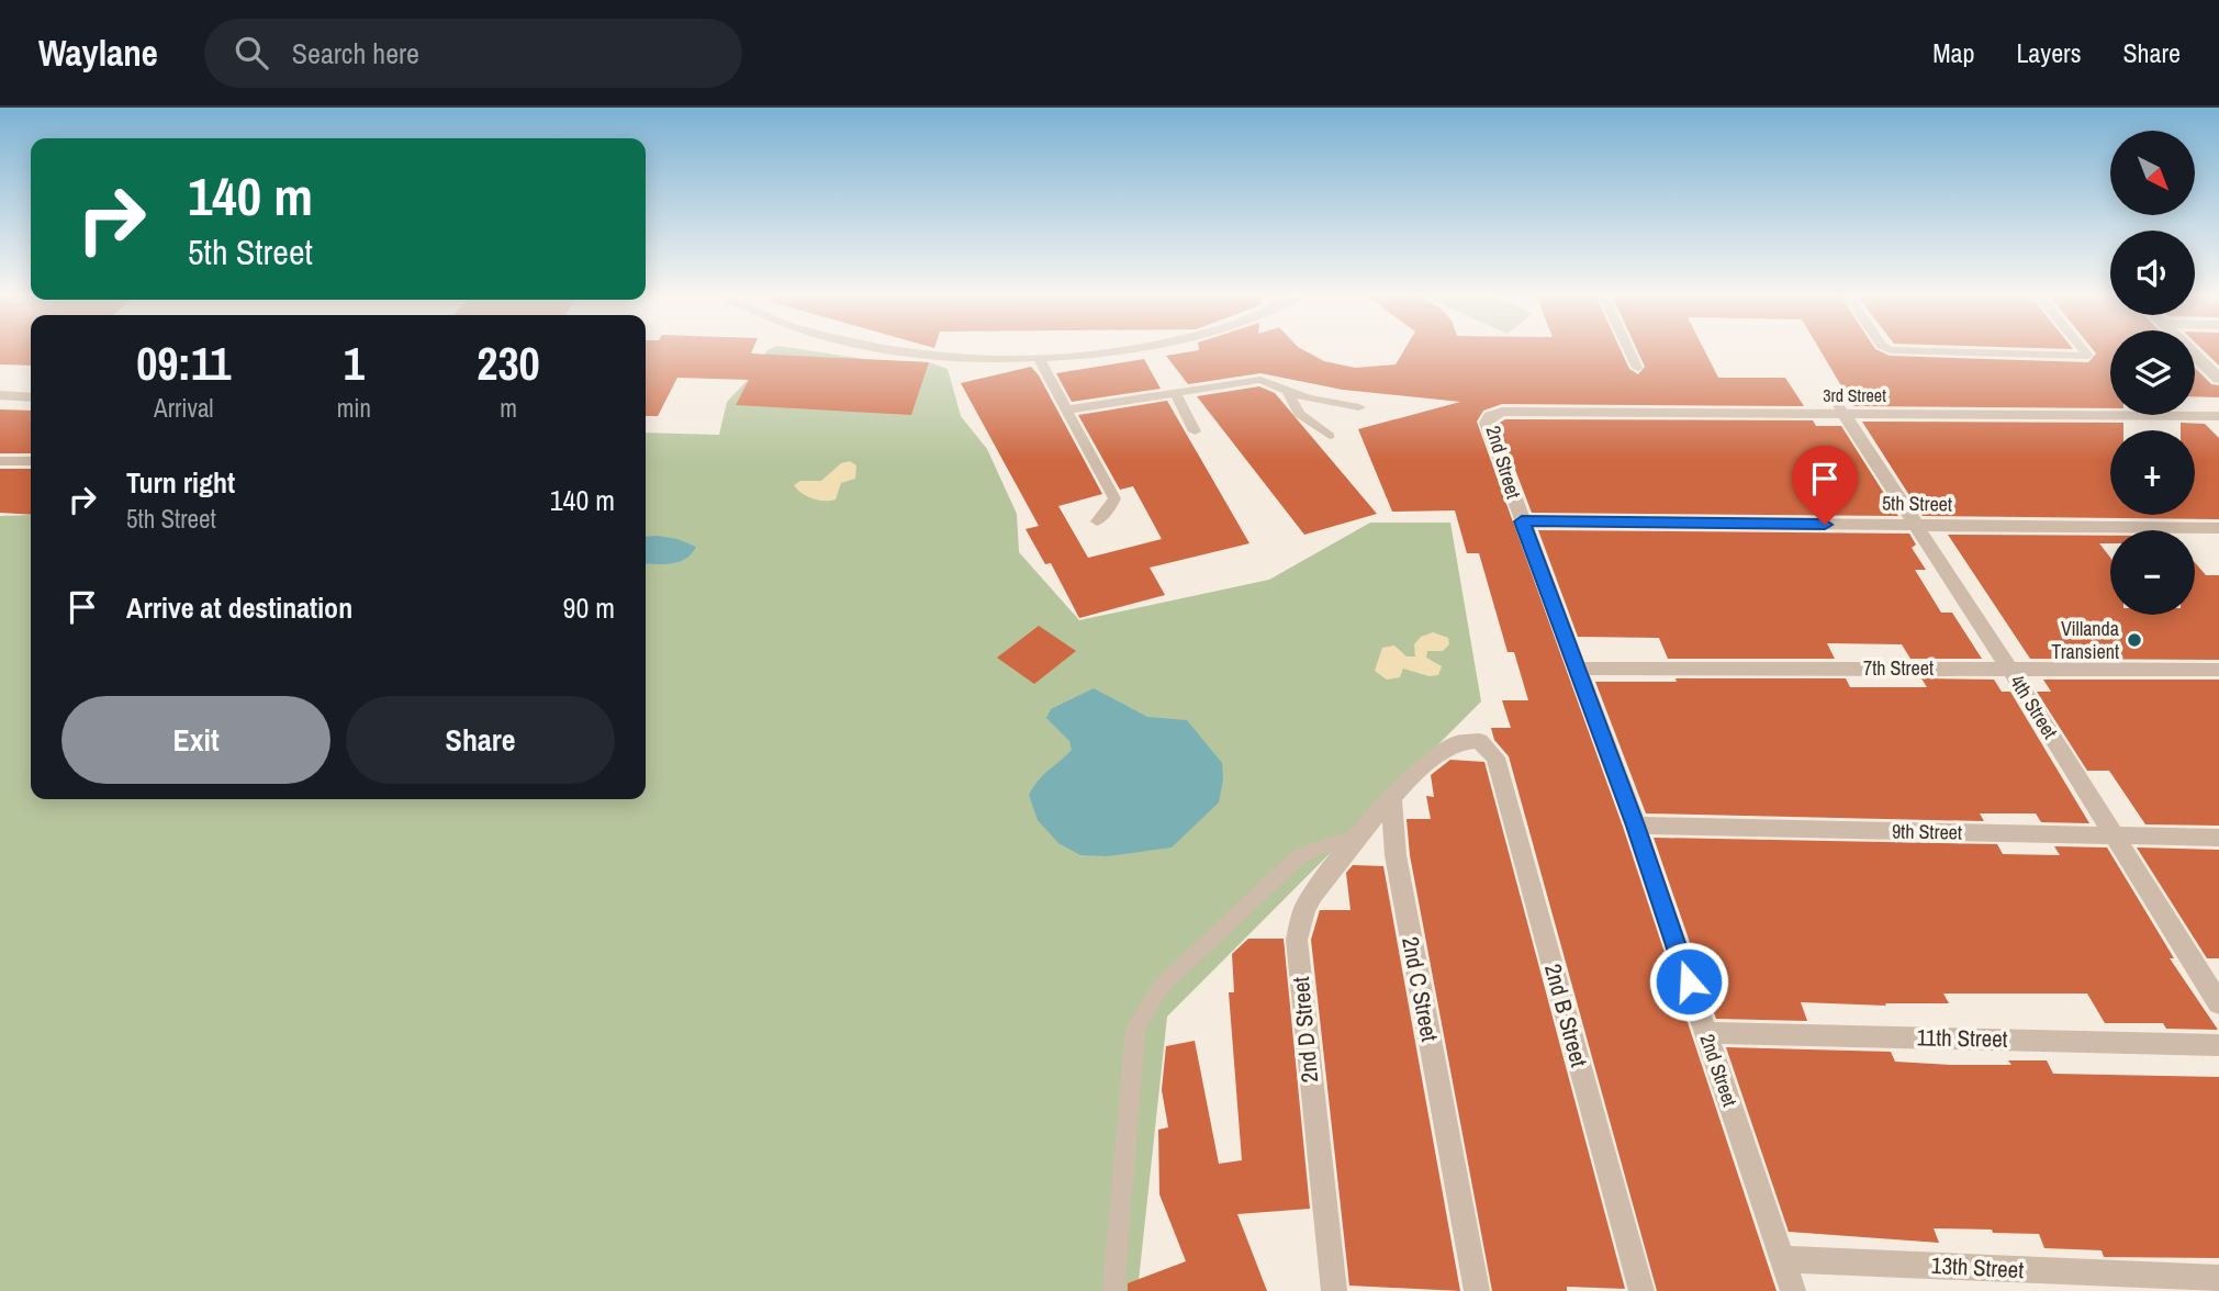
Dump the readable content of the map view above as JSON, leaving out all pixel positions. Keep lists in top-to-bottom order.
{
  "streets": {
    "street": [
      "3rd Street",
      "2nd Street",
      "5th Street",
      "7th Street",
      "4th Street",
      "9th Street",
      "2nd C Street",
      "2nd B Street",
      "2nd D Street",
      "11th Street",
      "13th Street"
    ]
  },
  "crossings": [
    ["3rd Street", "2nd Street"],
    ["3rd Street", "4th Street"],
    ["2nd Street", "5th Street"],
    ["2nd Street", "7th Street"],
    ["2nd Street", "9th Street"],
    ["2nd Street", "11th Street"],
    ["2nd Street", "13th Street"],
    ["5th Street", "4th Street"],
    ["7th Street", "4th Street"],
    ["4th Street", "9th Street"],
    ["2nd C Street", "2nd B Street"],
    ["2nd C Street", "2nd D Street"],
    ["2nd B Street", "2nd D Street"]
  ],
  "places": ["Villanda Transient"],
  "north": "bottom right",
  "page": {
    "header": "Waylane",
    "search": "Search here",
    "nav": ["Map", "Layers", "Share"],
    "map_buttons": ["+", "−"],
    "turn": ["140 m", "5th Street"],
    "eta": [
      "09:11",
      "Arrival",
      "1",
      "min",
      "230",
      "m"
    ],
    "list": [
      {
        "name": "Turn right",
        "note": "5th Street",
        "value": "140 m"
      },
      {
        "name": "Arrive at destination",
        "value": "90 m"
      }
    ],
    "buttons": ["Exit", "Share"]
  }
}
